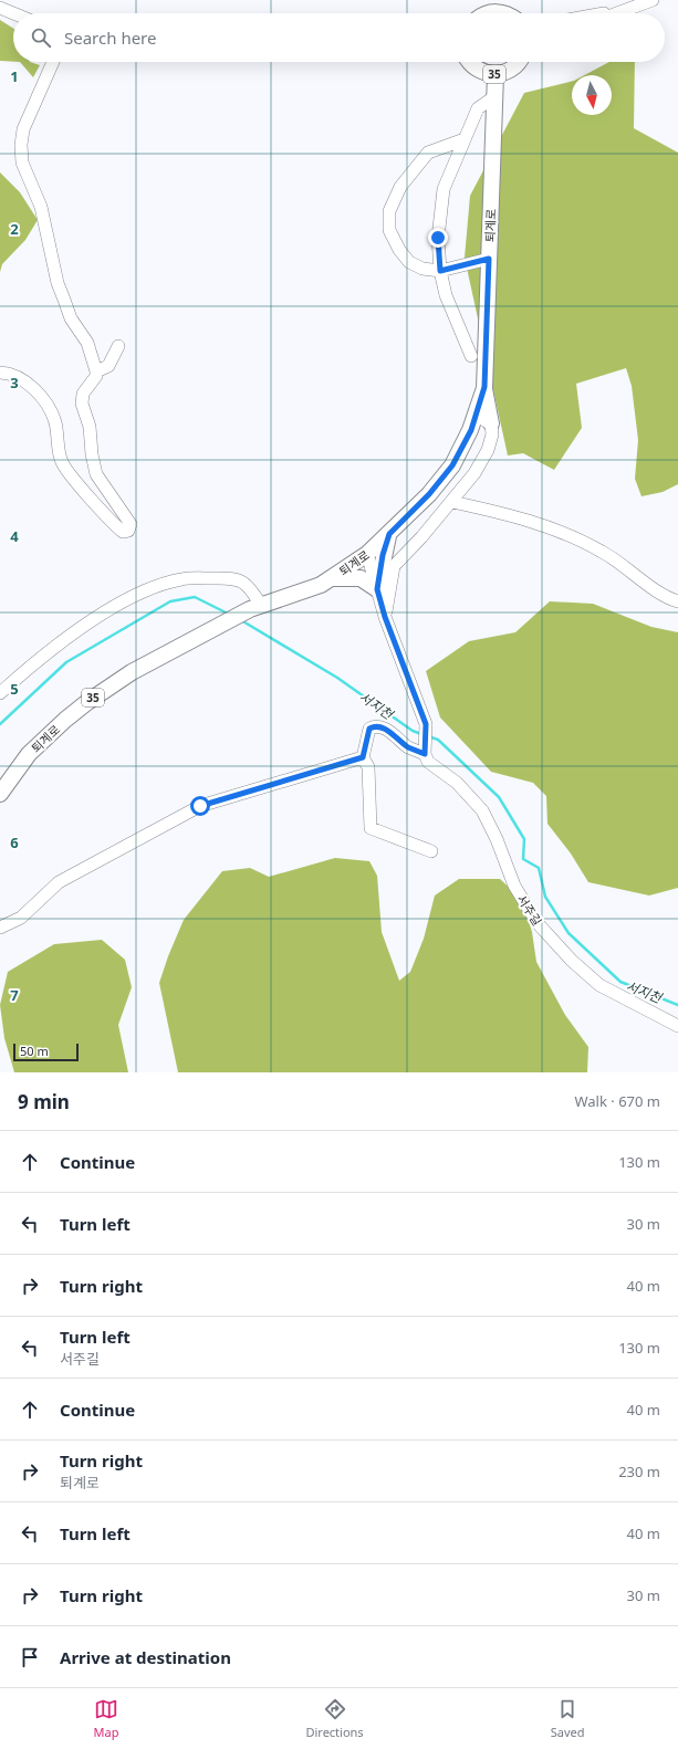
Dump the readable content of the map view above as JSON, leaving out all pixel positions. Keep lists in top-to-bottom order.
{
  "streets": {
    "main road": ["35", "퇴계로"],
    "street": ["서주길"]
  },
  "crossings": [
    ["35", "퇴계로"]
  ],
  "water": ["서지천"],
  "scale_bar": "50 m",
  "north": "bottom",
  "page": {
    "search": "Search here",
    "scale": "50 m",
    "heading": ["9 min", "Walk · 670 m"],
    "list": [
      ["Continue", "130 m"],
      ["Turn left", "30 m"],
      ["Turn right", "40 m"],
      ["Turn left", "서주길", "130 m"],
      ["Continue", "40 m"],
      ["Turn right", "퇴계로", "230 m"],
      ["Turn left", "40 m"],
      ["Turn right", "30 m"],
      "Arrive at destination"
    ],
    "nav": ["Map", "Directions", "Saved"]
  },
  "grid": {
    "rows": [
      "1",
      "2",
      "3",
      "4",
      "5",
      "6",
      "7"
    ]
  }
}
